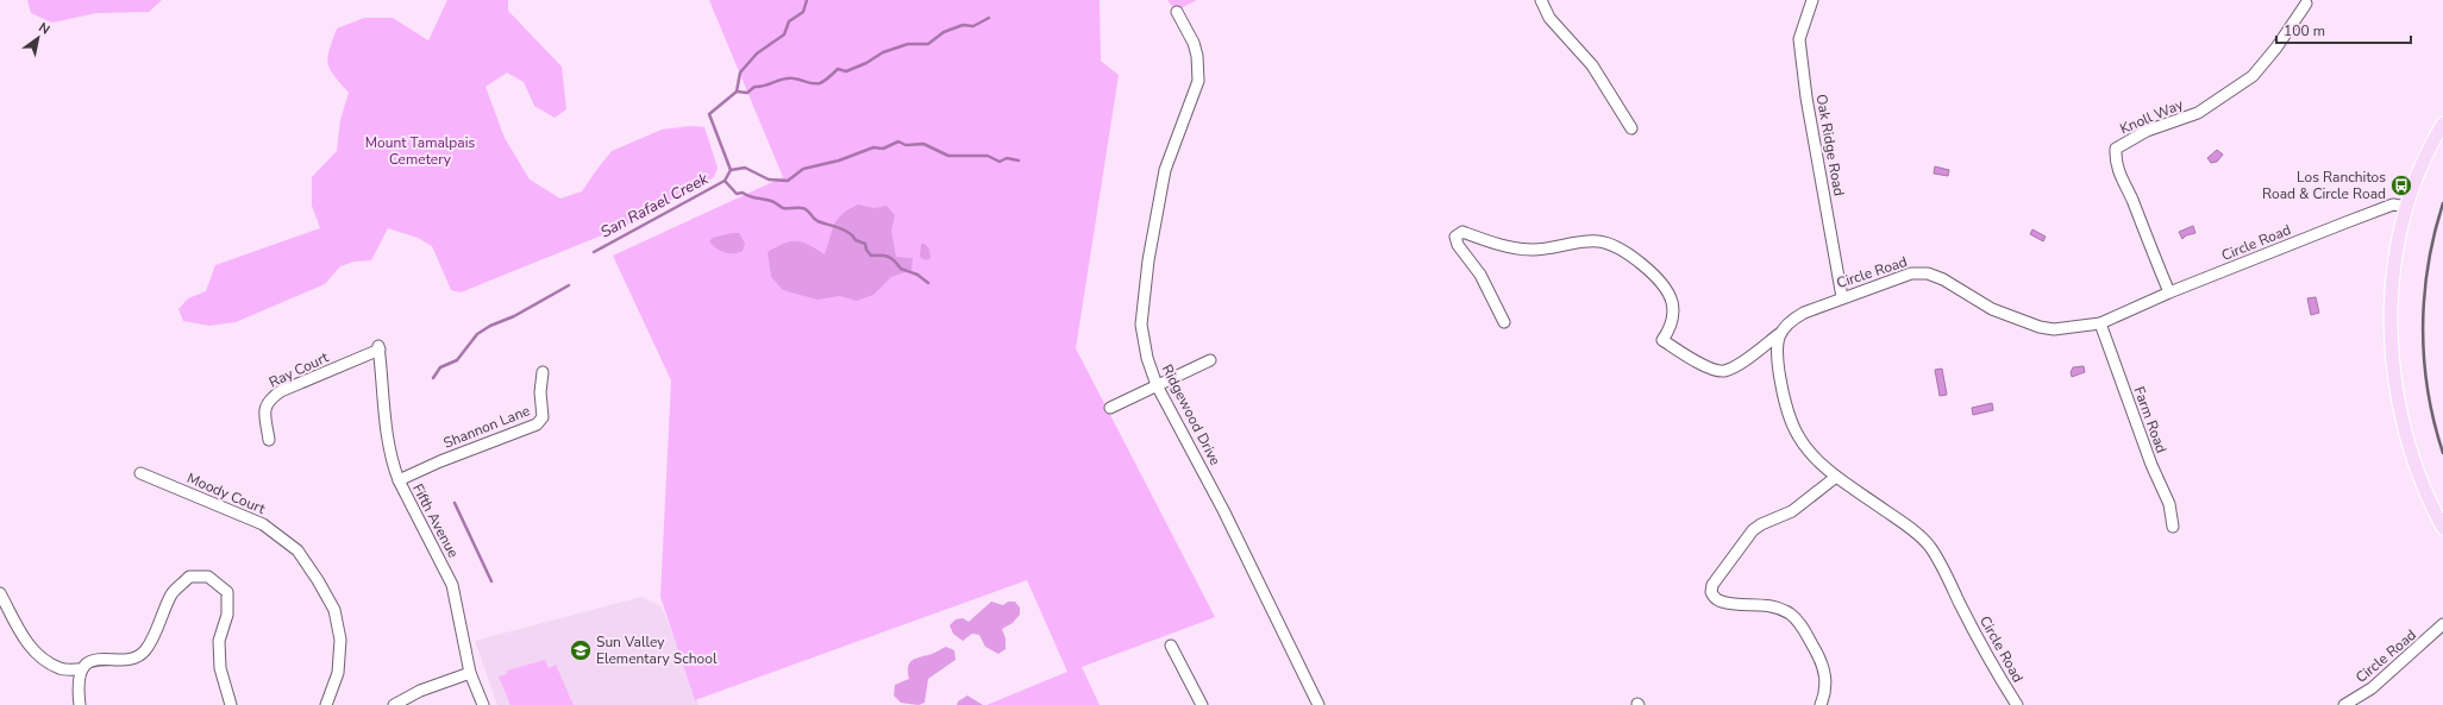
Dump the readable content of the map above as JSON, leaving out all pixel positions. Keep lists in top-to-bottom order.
{
  "streets": {
    "street": [
      "Knoll Way",
      "Oak Ridge Road",
      "Circle Road",
      "Ray Court",
      "Ridgewood Drive",
      "Farm Road",
      "Shannon Lane",
      "Moody Court",
      "Fifth Avenue"
    ]
  },
  "crossings": [
    ["Knoll Way", "Circle Road"],
    ["Oak Ridge Road", "Circle Road"],
    ["Circle Road", "Farm Road"],
    ["Ray Court", "Fifth Avenue"],
    ["Shannon Lane", "Fifth Avenue"]
  ],
  "water": ["San Rafael Creek"],
  "parks": ["Mount Tamalpais Cemetery"],
  "places": {
    "bus stop": ["Los Ranchitos Road & Circle Road"],
    "school or university": ["Sun Valley Elementary School"]
  },
  "scale_bar": "100 m",
  "north": "top right"
}
